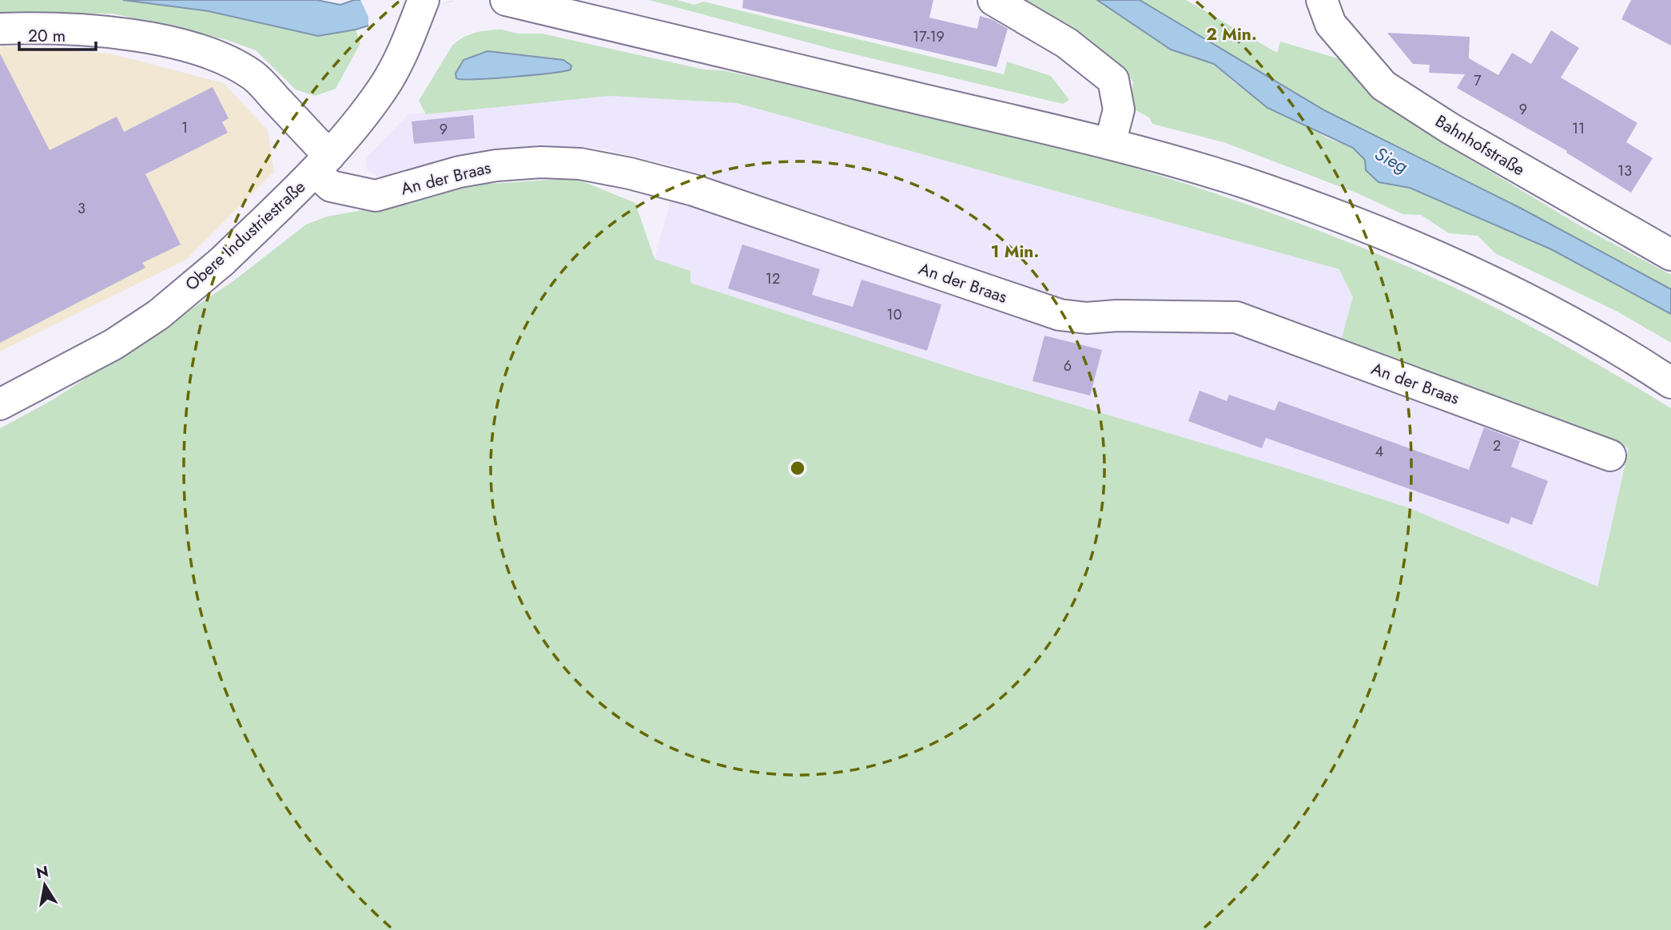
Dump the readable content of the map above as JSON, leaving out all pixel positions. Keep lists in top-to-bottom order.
{
  "streets": {
    "street": ["Bahnhofstraße", "An der Braas", "Obere Industriestraße"]
  },
  "crossings": [
    ["An der Braas", "Obere Industriestraße"]
  ],
  "water": ["Sieg"],
  "house_numbers": [
    "17-19",
    "7",
    "9",
    "1",
    "11",
    "9",
    "13",
    "3",
    "12",
    "10",
    "6",
    "2",
    "4"
  ],
  "scale_bar": "20 m",
  "north": "top",
  "rings": ["2 Min.", "1 Min."]
}
